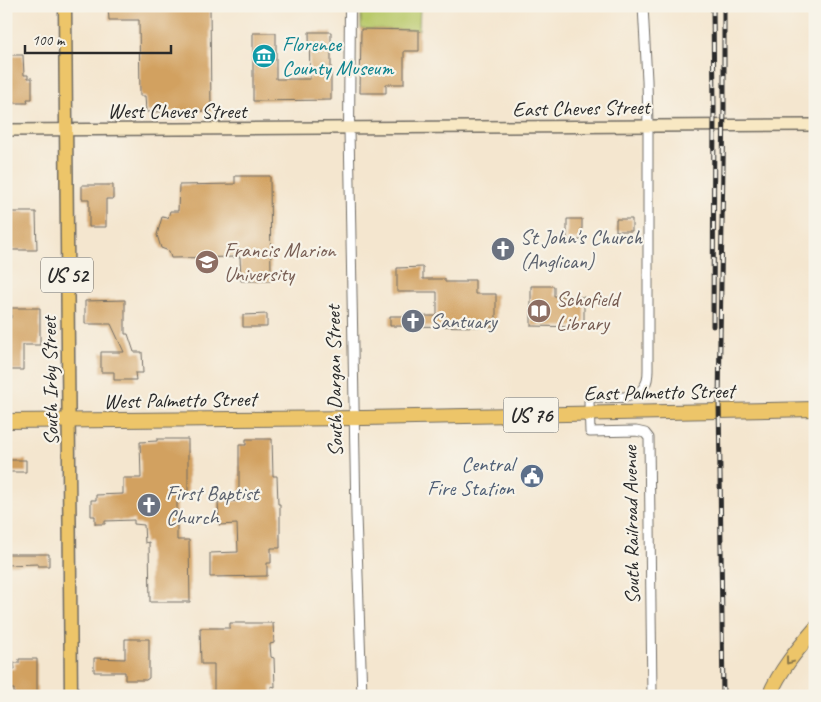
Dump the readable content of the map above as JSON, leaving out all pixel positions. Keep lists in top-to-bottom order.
{
  "streets": {
    "highway": ["East Palmetto Street", "West Palmetto Street", "US 76"],
    "main road": [
      "East Cheves Street",
      "West Cheves Street",
      "US 52",
      "South Irby Street"
    ],
    "street": ["South Dargan Street", "South Railroad Avenue"]
  },
  "crossings": [
    ["East Cheves Street", "West Cheves Street"],
    ["East Cheves Street", "South Dargan Street"],
    ["West Cheves Street", "South Irby Street"],
    ["West Cheves Street", "South Dargan Street"],
    ["South Irby Street", "West Palmetto Street"],
    ["South Dargan Street", "East Palmetto Street"],
    ["South Dargan Street", "West Palmetto Street"],
    ["East Palmetto Street", "West Palmetto Street"],
    ["East Palmetto Street", "South Railroad Avenue"]
  ],
  "places": {
    "museum": ["Florence County Museum"],
    "church": ["St John's Church (Anglican)", "Santuary", "First Baptist Church"],
    "school or university": ["Francis Marion University"],
    "library": ["Schofield Library"],
    "public building": ["Central Fire Station"]
  },
  "scale_bar": "100 m"
}
